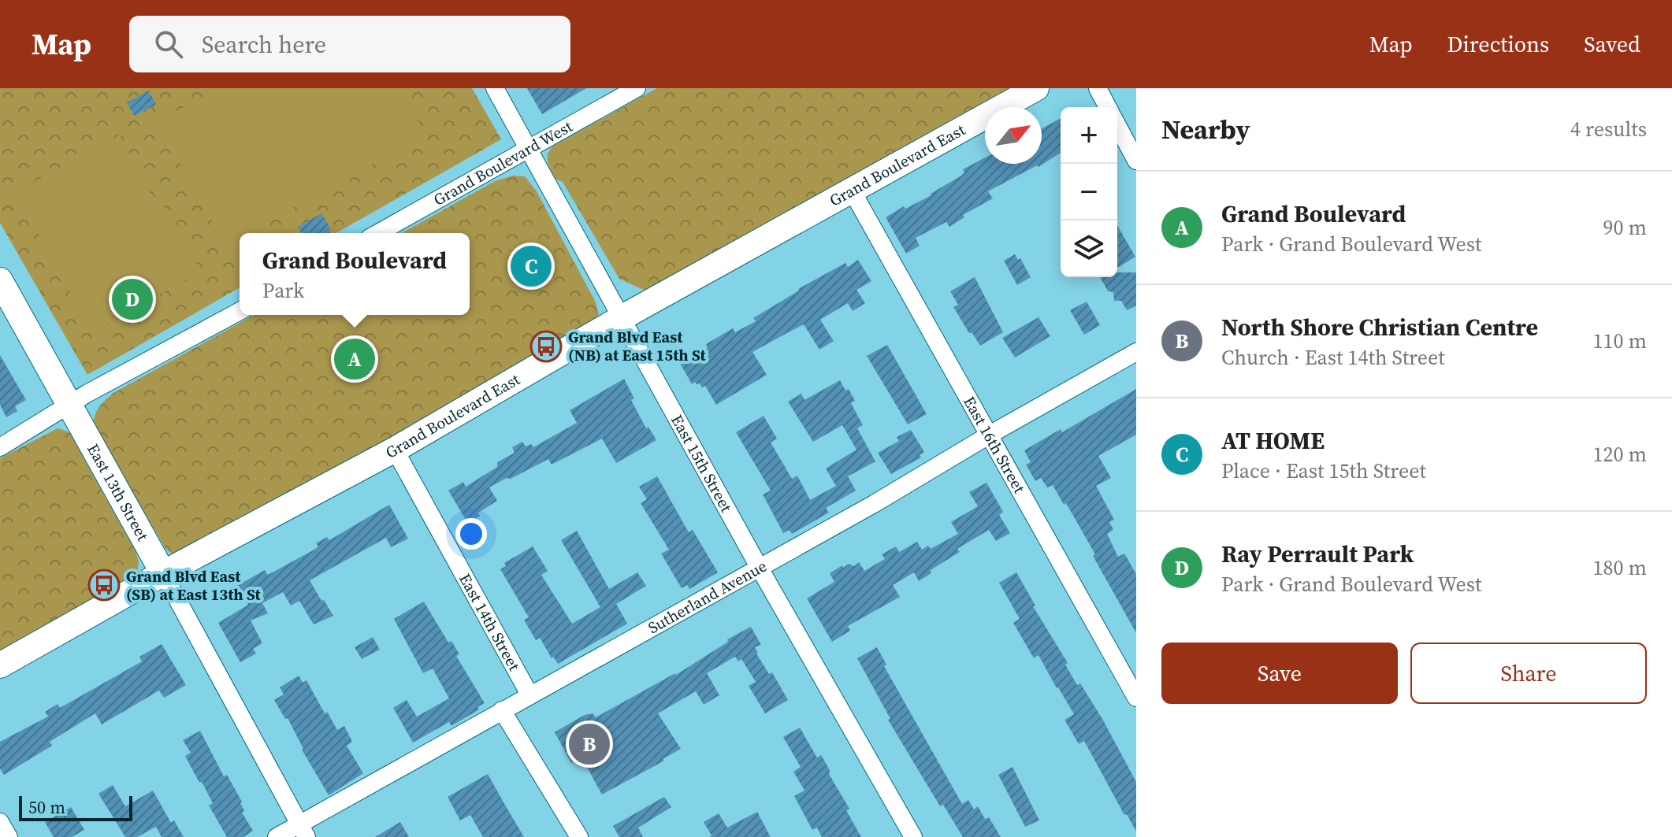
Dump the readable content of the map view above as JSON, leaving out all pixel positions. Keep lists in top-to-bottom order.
{
  "streets": {
    "main road": ["Grand Boulevard East", "East 13th Street"],
    "street": [
      "Grand Boulevard West",
      "East 16th Street",
      "East 15th Street",
      "Sutherland Avenue",
      "East 14th Street"
    ]
  },
  "crossings": [
    ["Grand Boulevard West", "East 15th Street"],
    ["Grand Boulevard East", "East 16th Street"],
    ["Grand Boulevard East", "East 15th Street"],
    ["Grand Boulevard East", "East 13th Street"],
    ["Grand Boulevard East", "East 14th Street"],
    ["East 16th Street", "Sutherland Avenue"],
    ["East 15th Street", "Sutherland Avenue"],
    ["East 13th Street", "Sutherland Avenue"],
    ["Sutherland Avenue", "East 14th Street"]
  ],
  "places": {
    "bus stop": ["Grand Blvd East (NB) at East 15th St", "Grand Blvd East (SB) at East 13th St"]
  },
  "scale_bar": "50 m",
  "north": "top right",
  "page": {
    "header": "Map",
    "search": "Search here",
    "nav": ["Map", "Directions", "Saved"],
    "heading": ["Nearby", "4 results"],
    "map_buttons": ["+", "−"],
    "list": [
      {
        "mark": "A",
        "name": "Grand Boulevard",
        "note": "Park · Grand Boulevard West",
        "value": "90 m"
      },
      {
        "mark": "B",
        "name": "North Shore Christian Centre",
        "note": "Church · East 14th Street",
        "value": "110 m"
      },
      {
        "mark": "C",
        "name": "AT HOME",
        "note": "Place · East 15th Street",
        "value": "120 m"
      },
      {
        "mark": "D",
        "name": "Ray Perrault Park",
        "note": "Park · Grand Boulevard West",
        "value": "180 m"
      }
    ],
    "popup": ["Grand Boulevard", "Park"],
    "pins": [
      "C",
      "D",
      "A",
      "B"
    ],
    "buttons": ["Save", "Share"],
    "scale": "50 m"
  }
}
